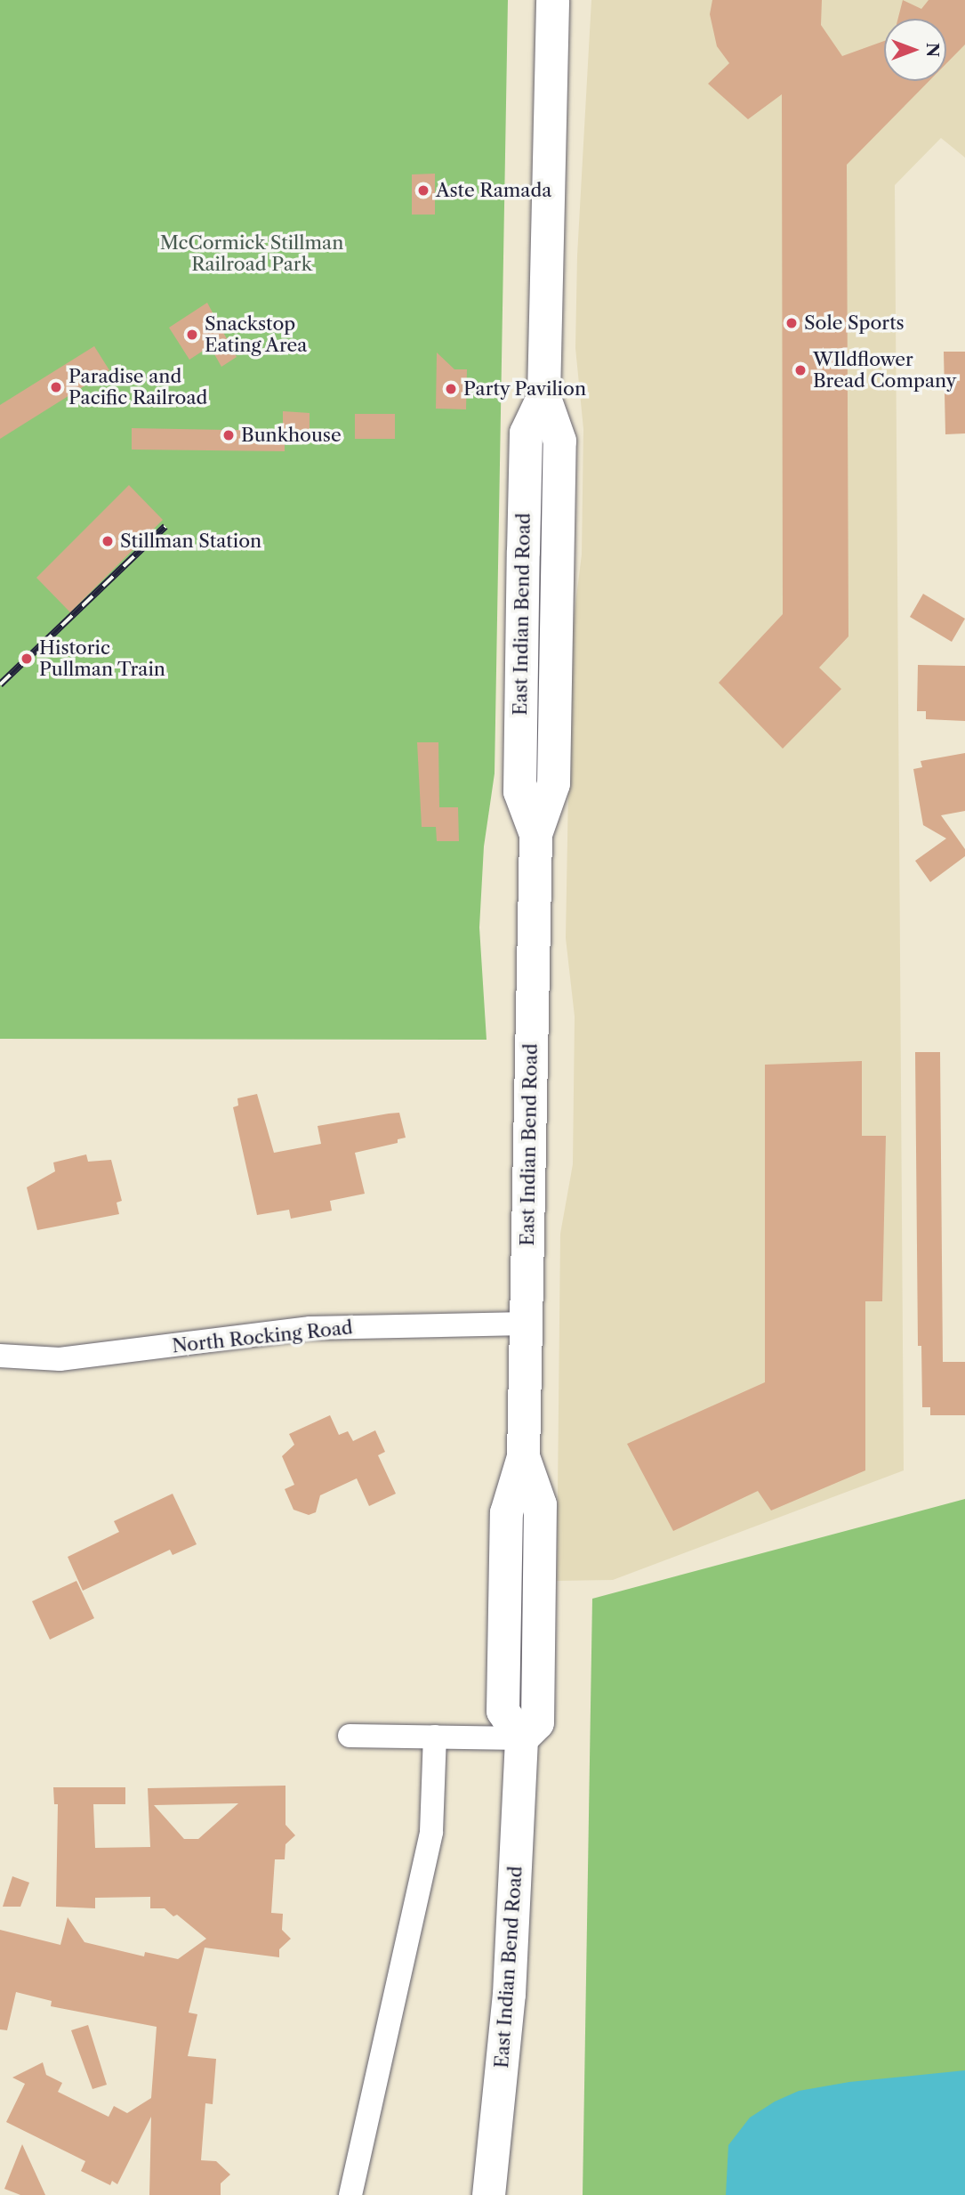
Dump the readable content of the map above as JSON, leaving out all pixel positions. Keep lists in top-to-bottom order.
{
  "streets": {
    "main road": ["East Indian Bend Road"],
    "street": ["North Rocking Road"]
  },
  "crossings": [
    ["East Indian Bend Road", "North Rocking Road"]
  ],
  "parks": ["McCormick Stillman Railroad Park"],
  "places": [
    "Aste Ramada",
    "Sole Sports",
    "Snackstop Eating Area",
    "WIldflower Bread Company",
    "Paradise and Pacific Railroad",
    "Party Pavilion",
    "Bunkhouse",
    "Stillman Station",
    "Historic Pullman Train"
  ],
  "north": "right"
}
